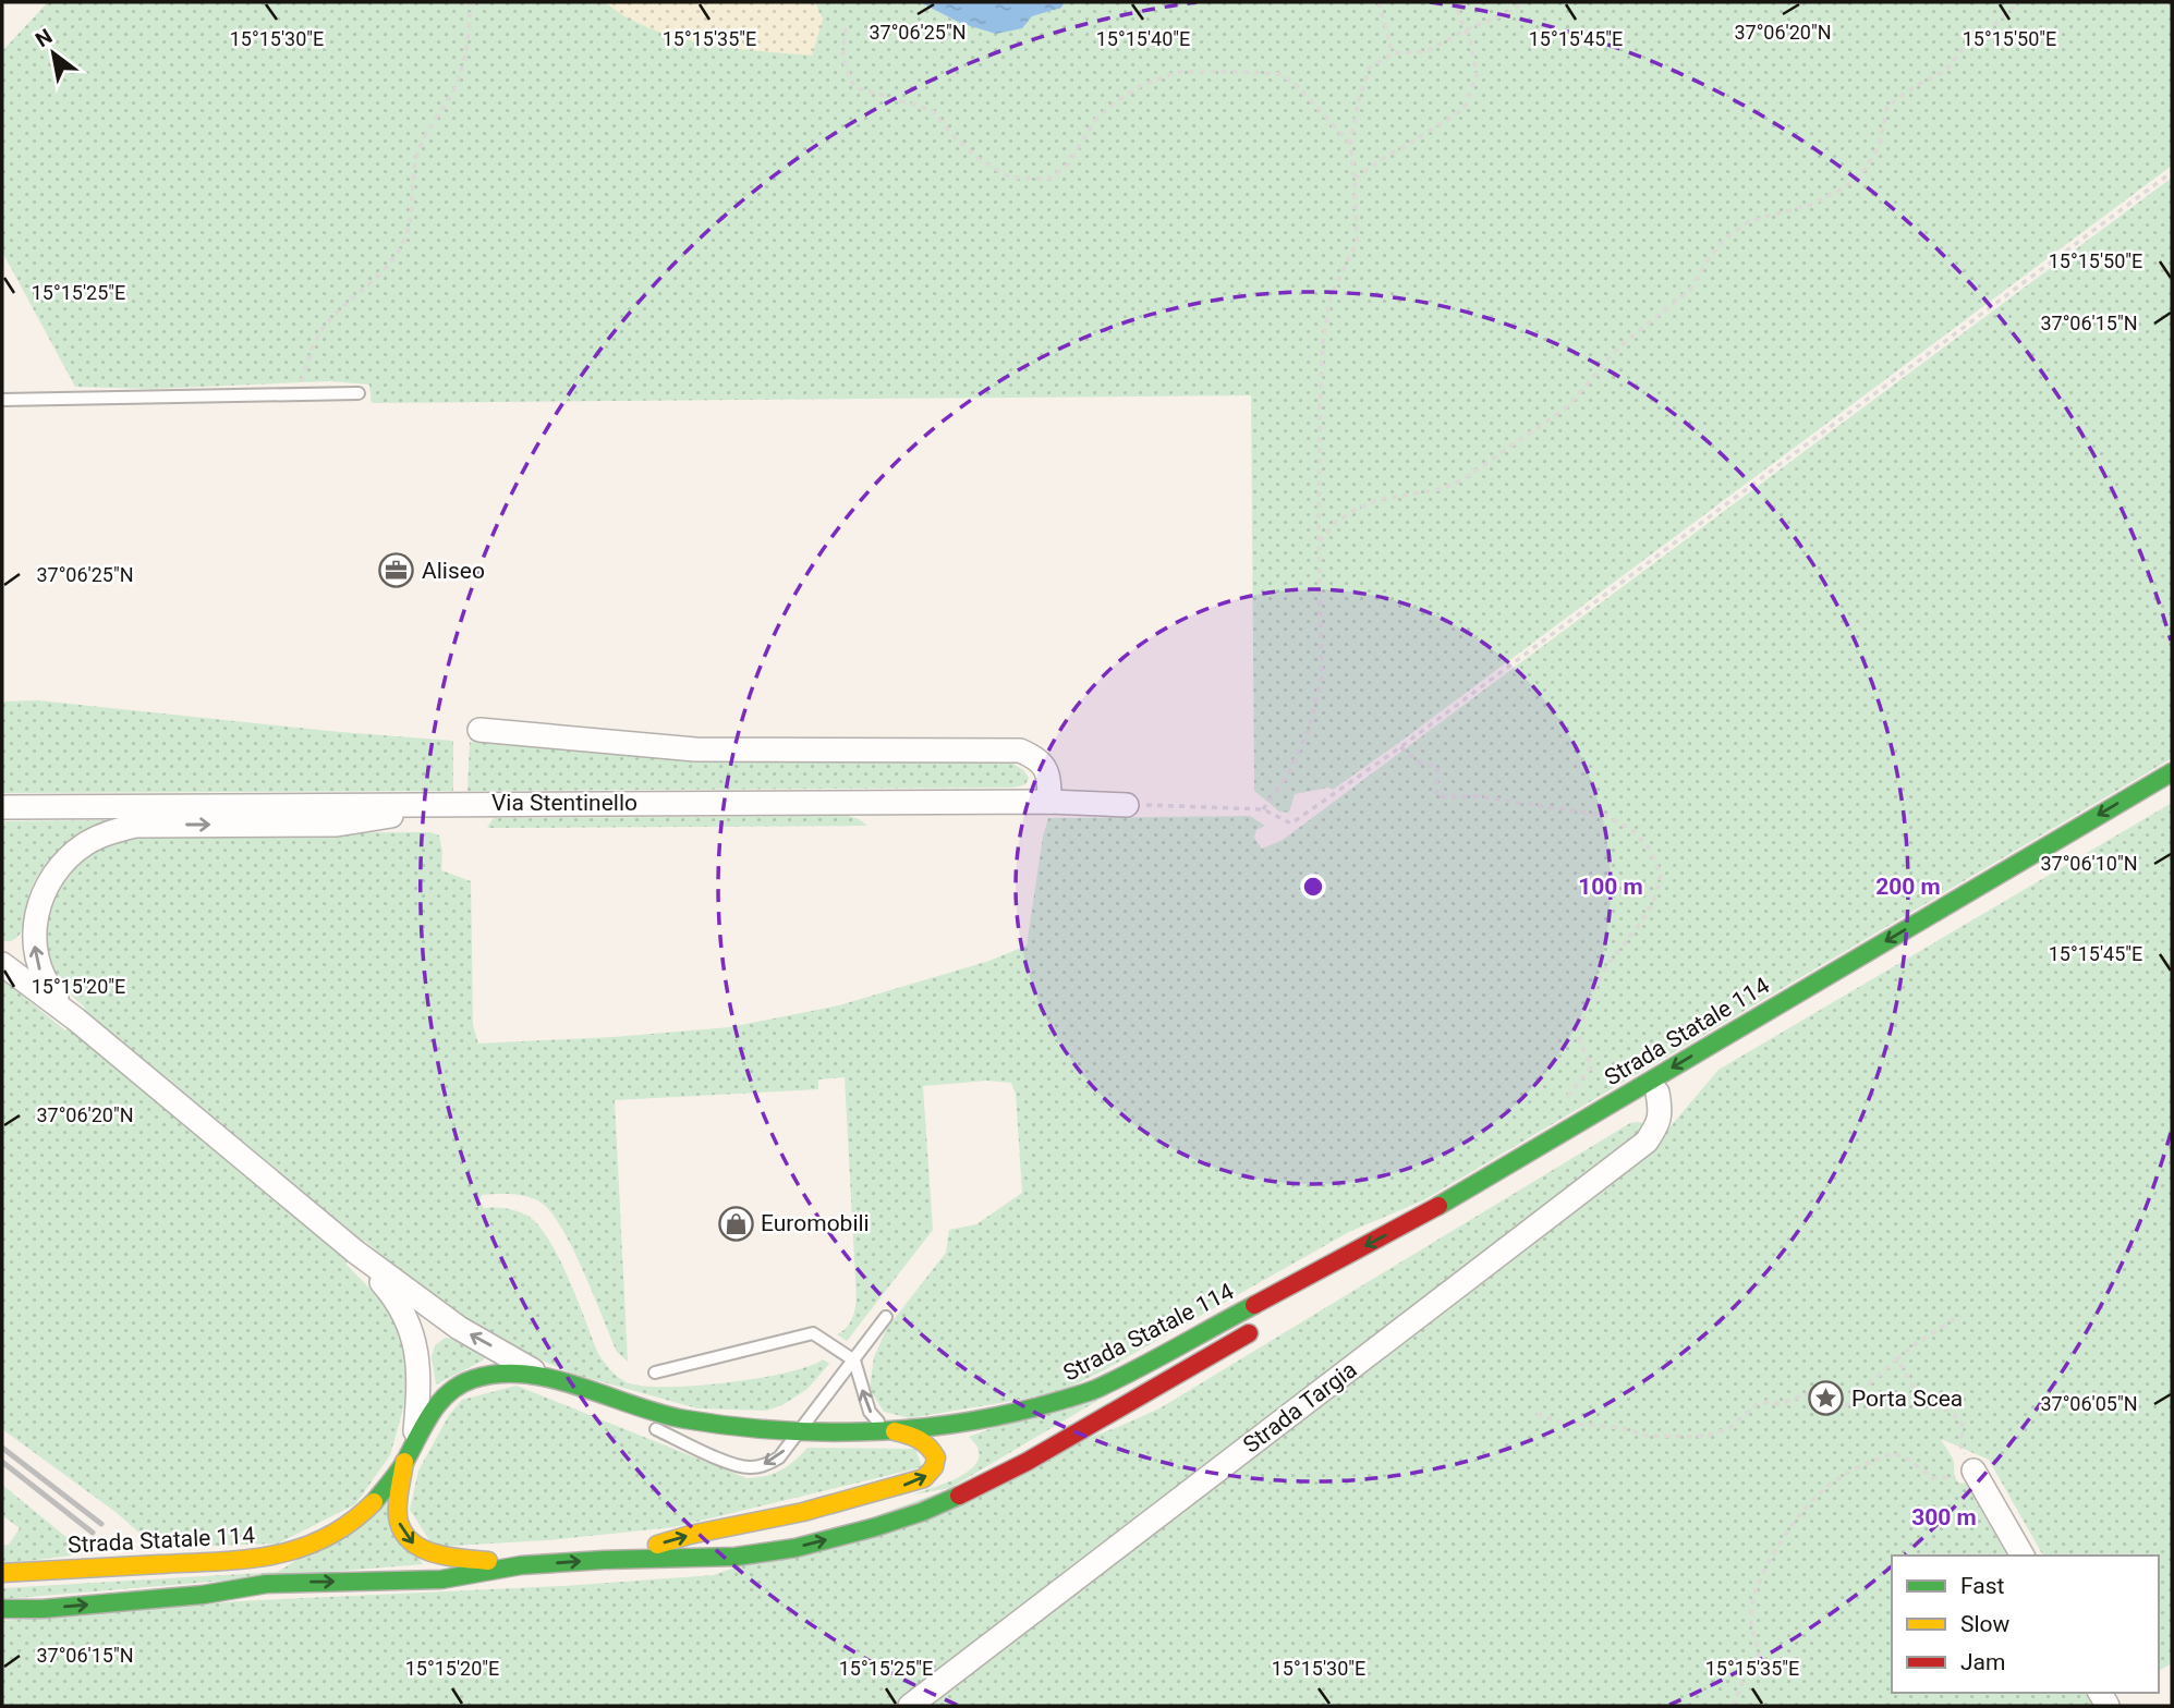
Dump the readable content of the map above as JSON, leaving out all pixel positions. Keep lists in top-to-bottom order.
{
  "streets": {
    "main road": ["Strada Statale 114"],
    "street": ["Via Stentinello", "Strada Targia"]
  },
  "crossings": [
    ["Strada Statale 114", "Strada Targia"]
  ],
  "places": {
    "office": ["Aliseo"],
    "shop": ["Euromobili"],
    "place": ["Porta Scea"]
  },
  "legend": ["Fast", "Slow", "Jam"],
  "north": "top left",
  "coordinates": [
    "37°06'25\"N",
    "37°06'20\"N",
    "15°15'30\"E",
    "15°15'35\"E",
    "15°15'40\"E",
    "15°15'50\"E",
    "15°15'45\"E",
    "15°15'25\"E",
    "37°06'15\"N",
    "37°06'10\"N",
    "15°15'20\"E",
    "37°06'05\"N"
  ],
  "rings": ["100 m", "200 m", "300 m"]
}
